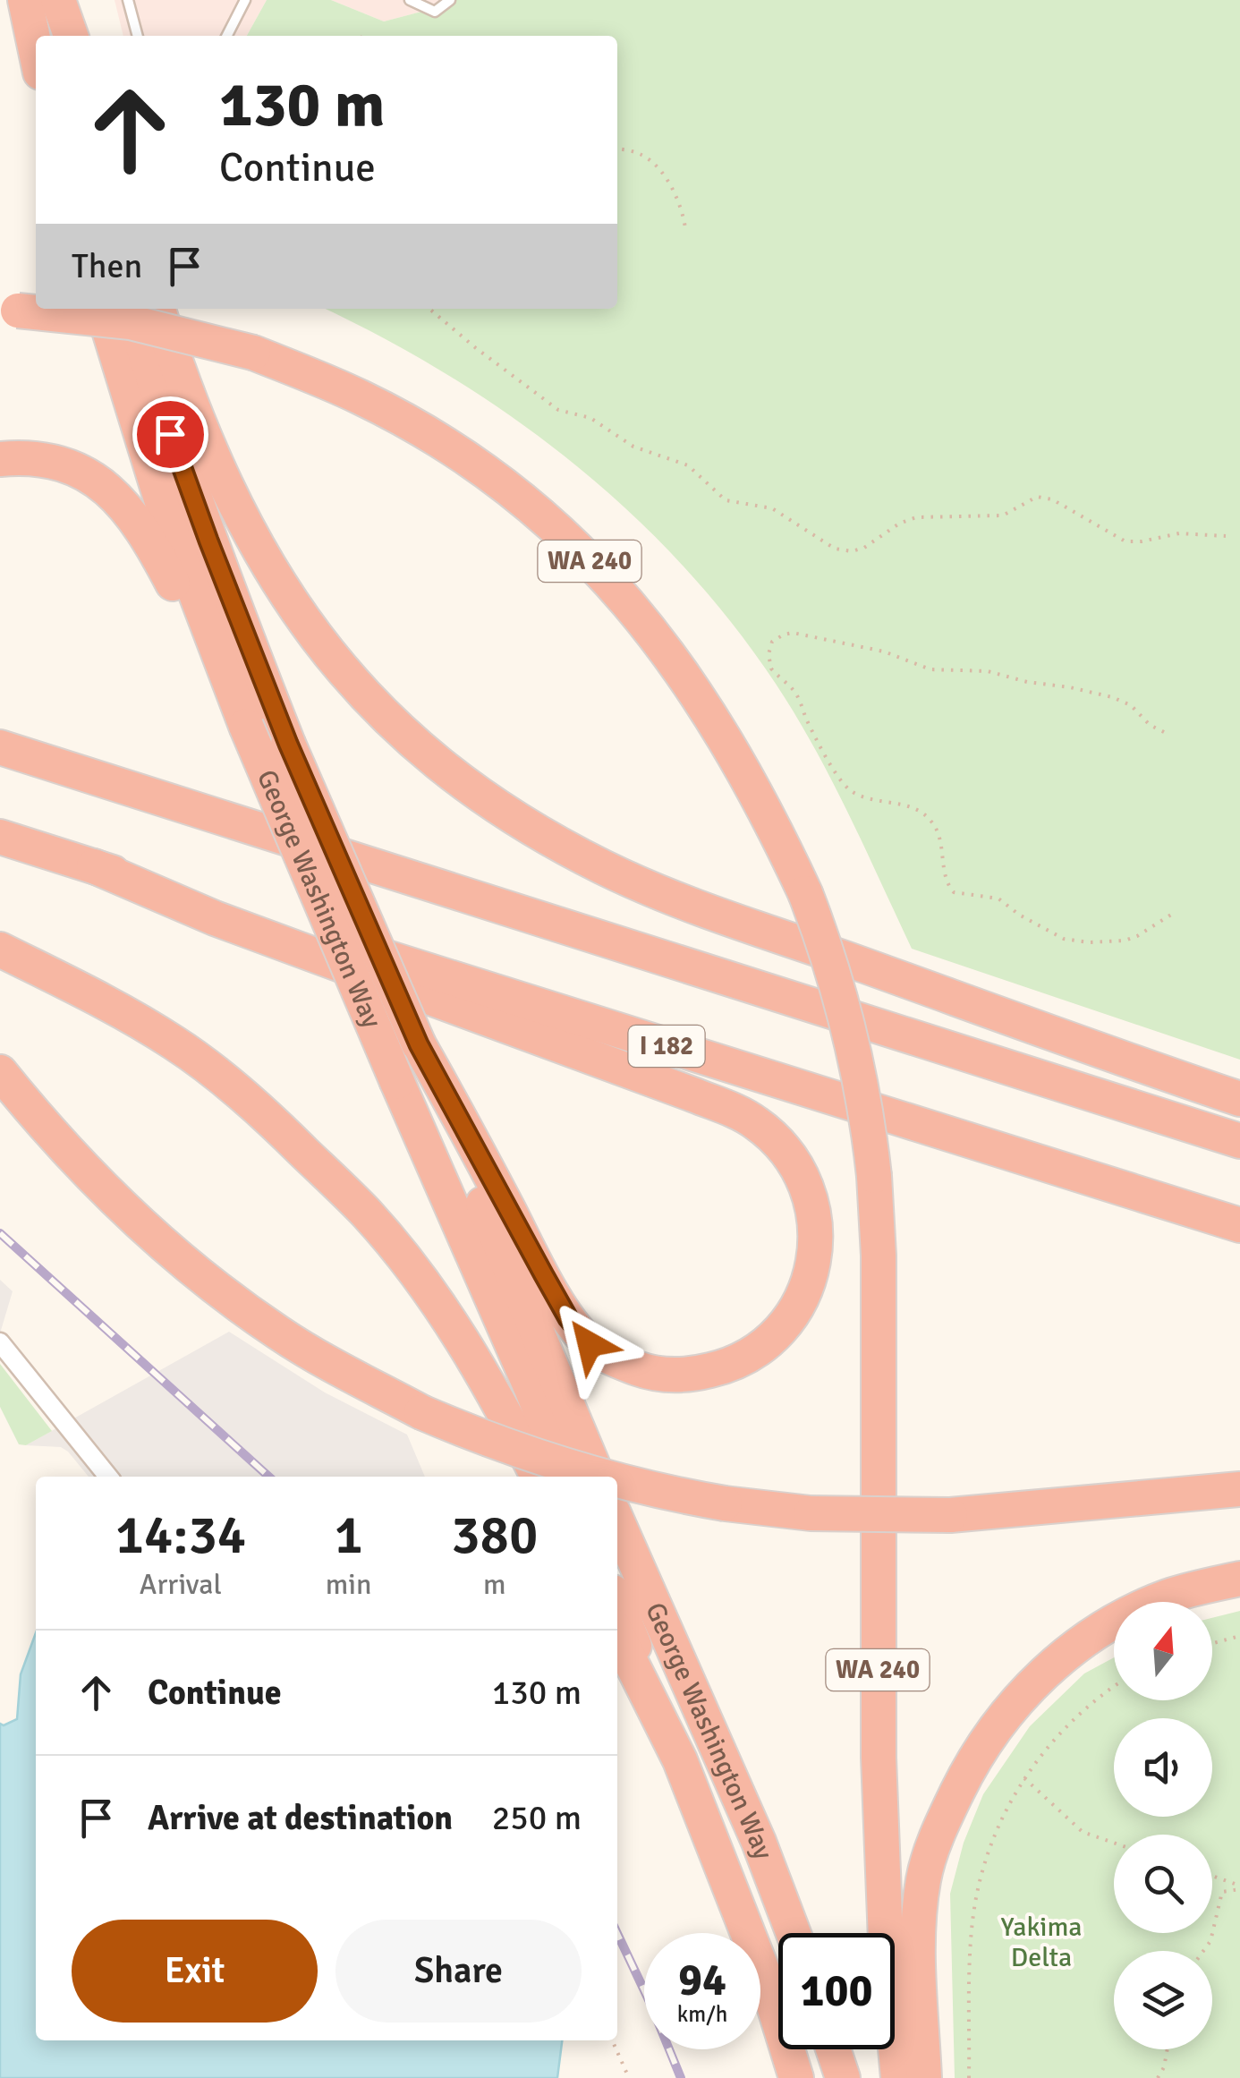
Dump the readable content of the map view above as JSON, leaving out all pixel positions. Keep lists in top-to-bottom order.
{
  "streets": {
    "highway": ["WA 240", "George Washington Way", "I 182"]
  },
  "parks": ["Yakima Delta"],
  "north": "top",
  "page": {
    "turn": ["130 m", "Continue"],
    "then": "Then",
    "eta": [
      "14:34",
      "Arrival",
      "1",
      "min",
      "380",
      "m"
    ],
    "list": [
      {
        "name": "Continue",
        "value": "130 m"
      },
      {
        "name": "Arrive at destination",
        "value": "250 m"
      }
    ],
    "buttons": ["Exit", "Share"],
    "speed": "94 km/h",
    "limit": "100"
  }
}
